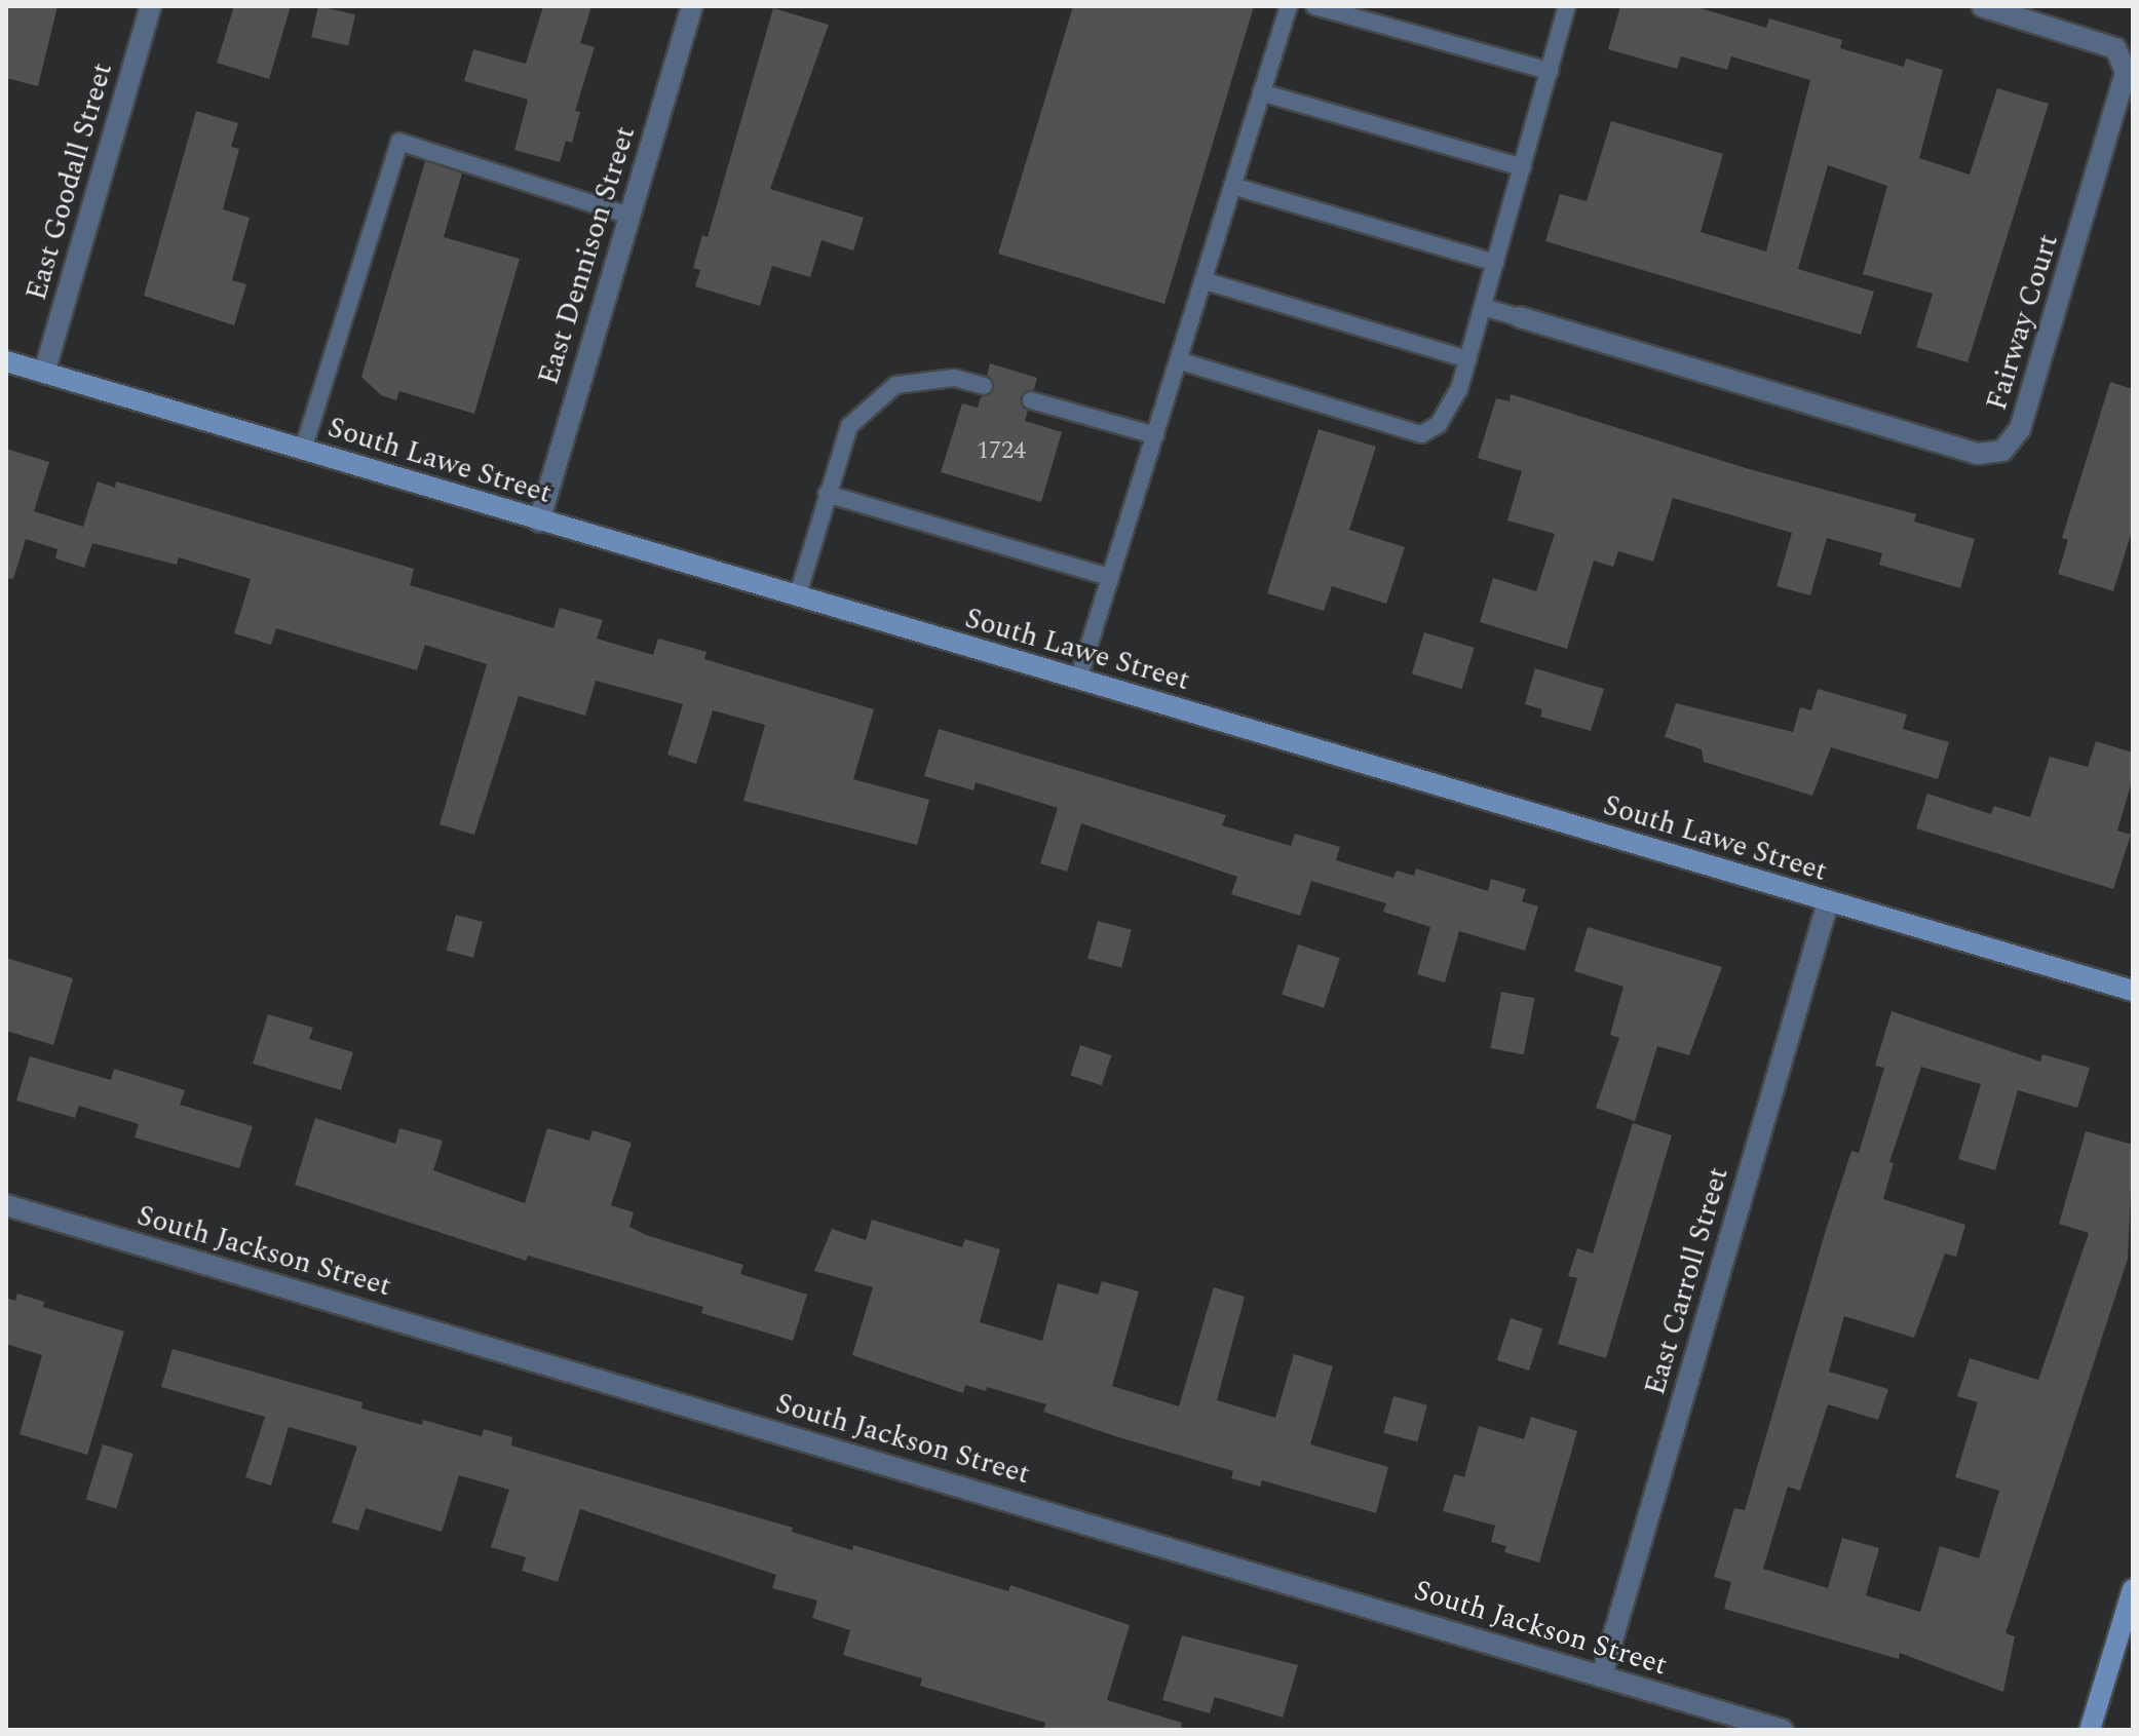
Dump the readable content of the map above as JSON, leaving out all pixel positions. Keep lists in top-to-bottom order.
{
  "streets": {
    "main road": ["South Lawe Street"],
    "street": [
      "East Goodall Street",
      "East Dennison Street",
      "Fairway Court",
      "South Jackson Street",
      "East Carroll Street"
    ]
  },
  "crossings": [
    ["East Goodall Street", "South Lawe Street"],
    ["East Dennison Street", "South Lawe Street"],
    ["South Lawe Street", "East Carroll Street"],
    ["South Jackson Street", "East Carroll Street"]
  ],
  "house_numbers": ["1724"]
}
